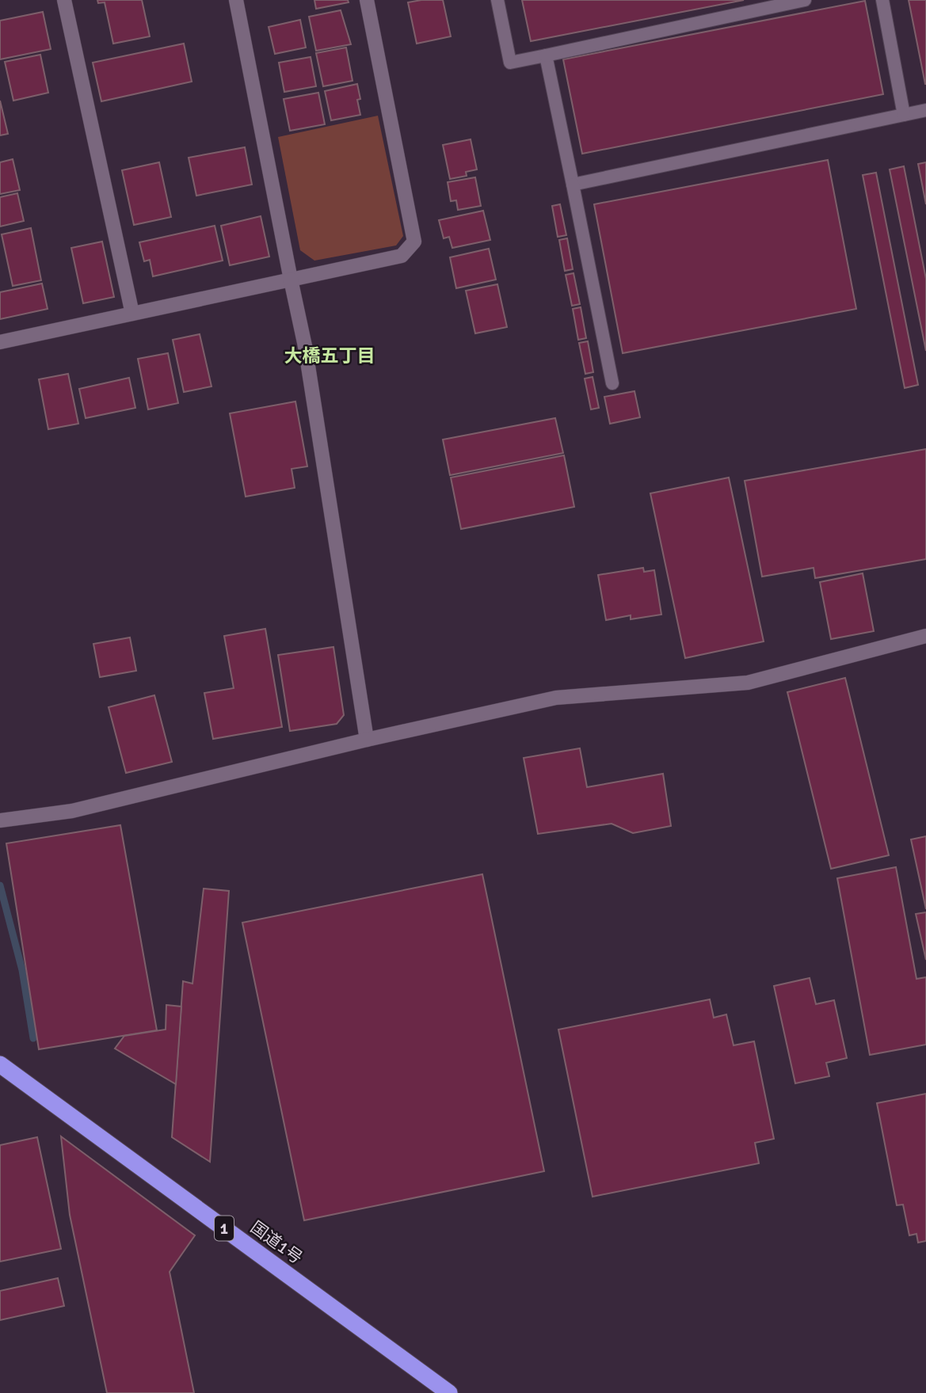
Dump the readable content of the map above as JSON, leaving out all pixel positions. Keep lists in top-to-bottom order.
{
  "streets": {
    "highway": ["1", "国道1号"]
  },
  "districts": ["大橋五丁目"]
}
